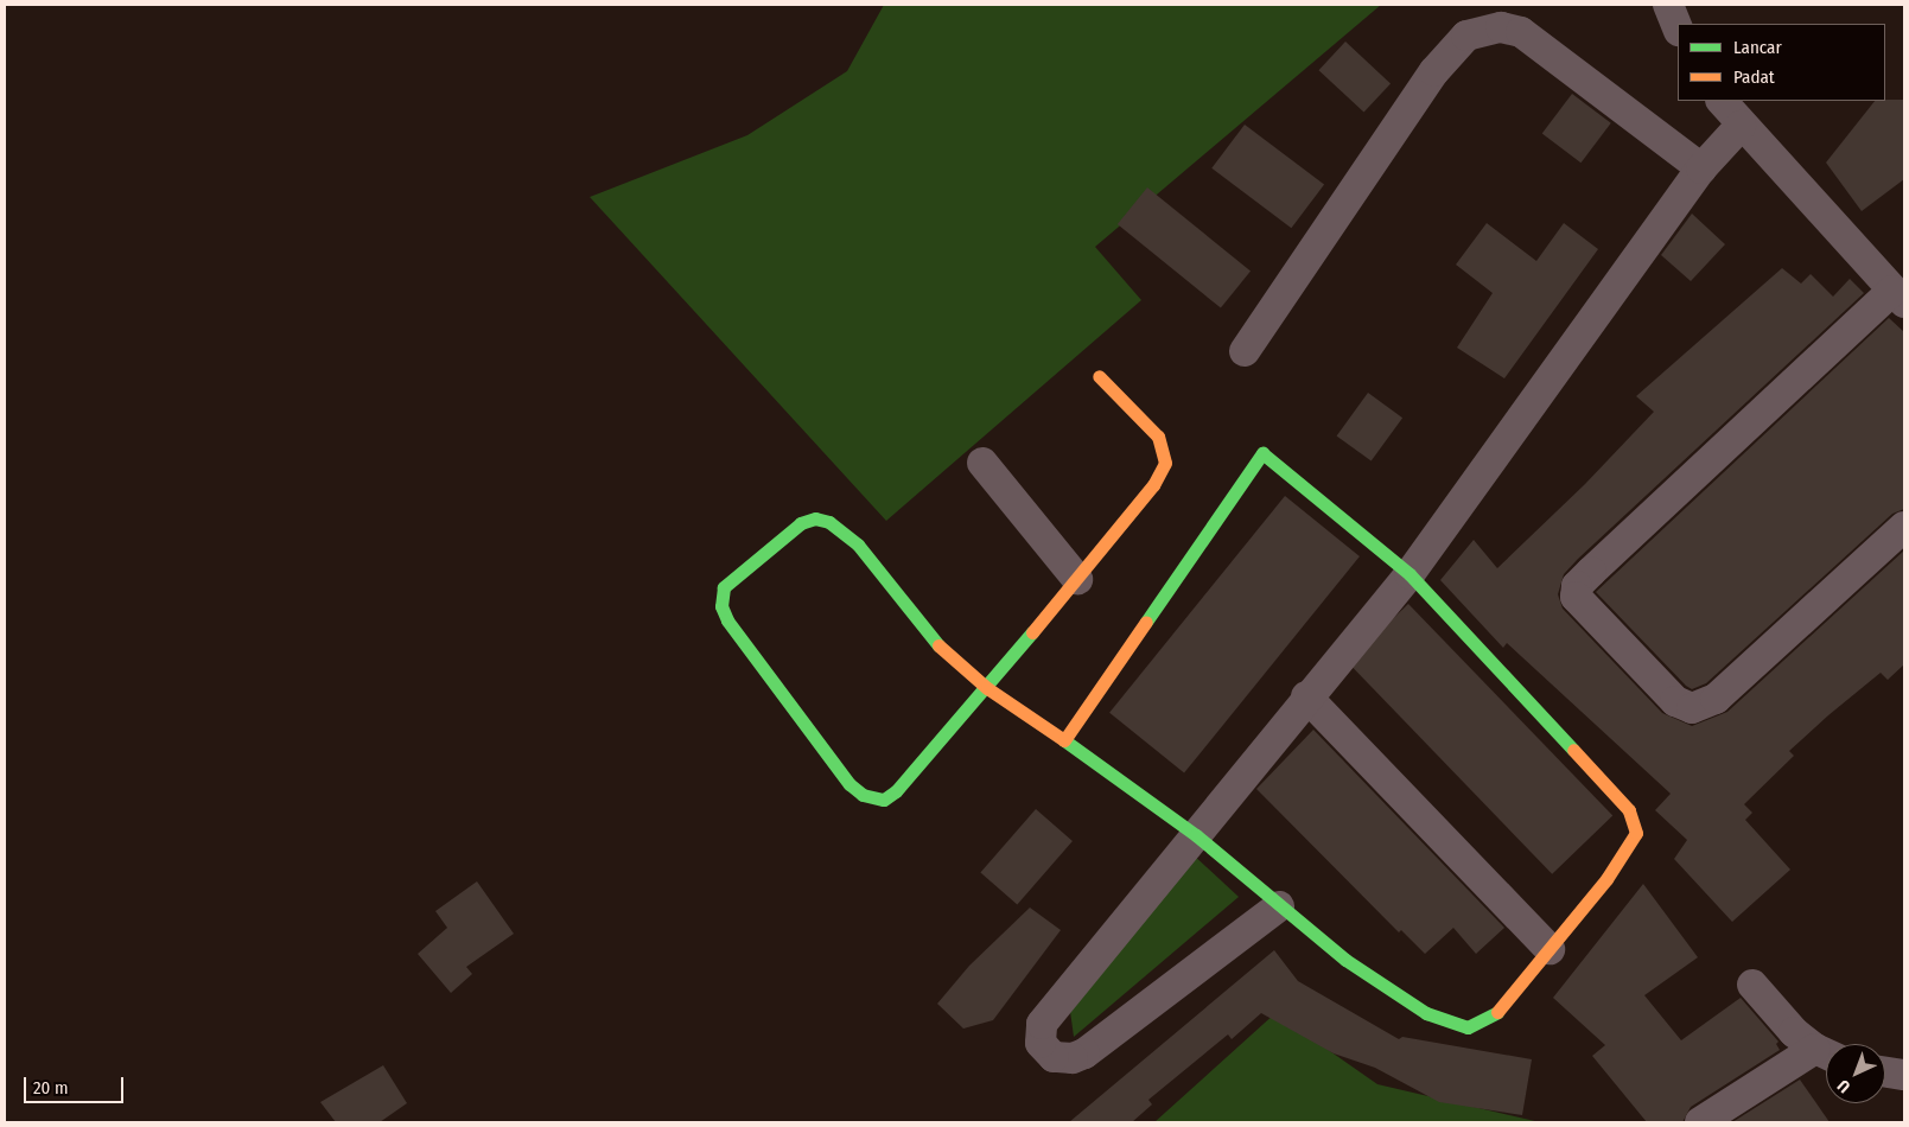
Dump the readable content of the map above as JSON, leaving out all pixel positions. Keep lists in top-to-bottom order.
{
  "legend": ["Lancar", "Padat"],
  "scale_bar": "20 m",
  "north": "bottom left"
}
